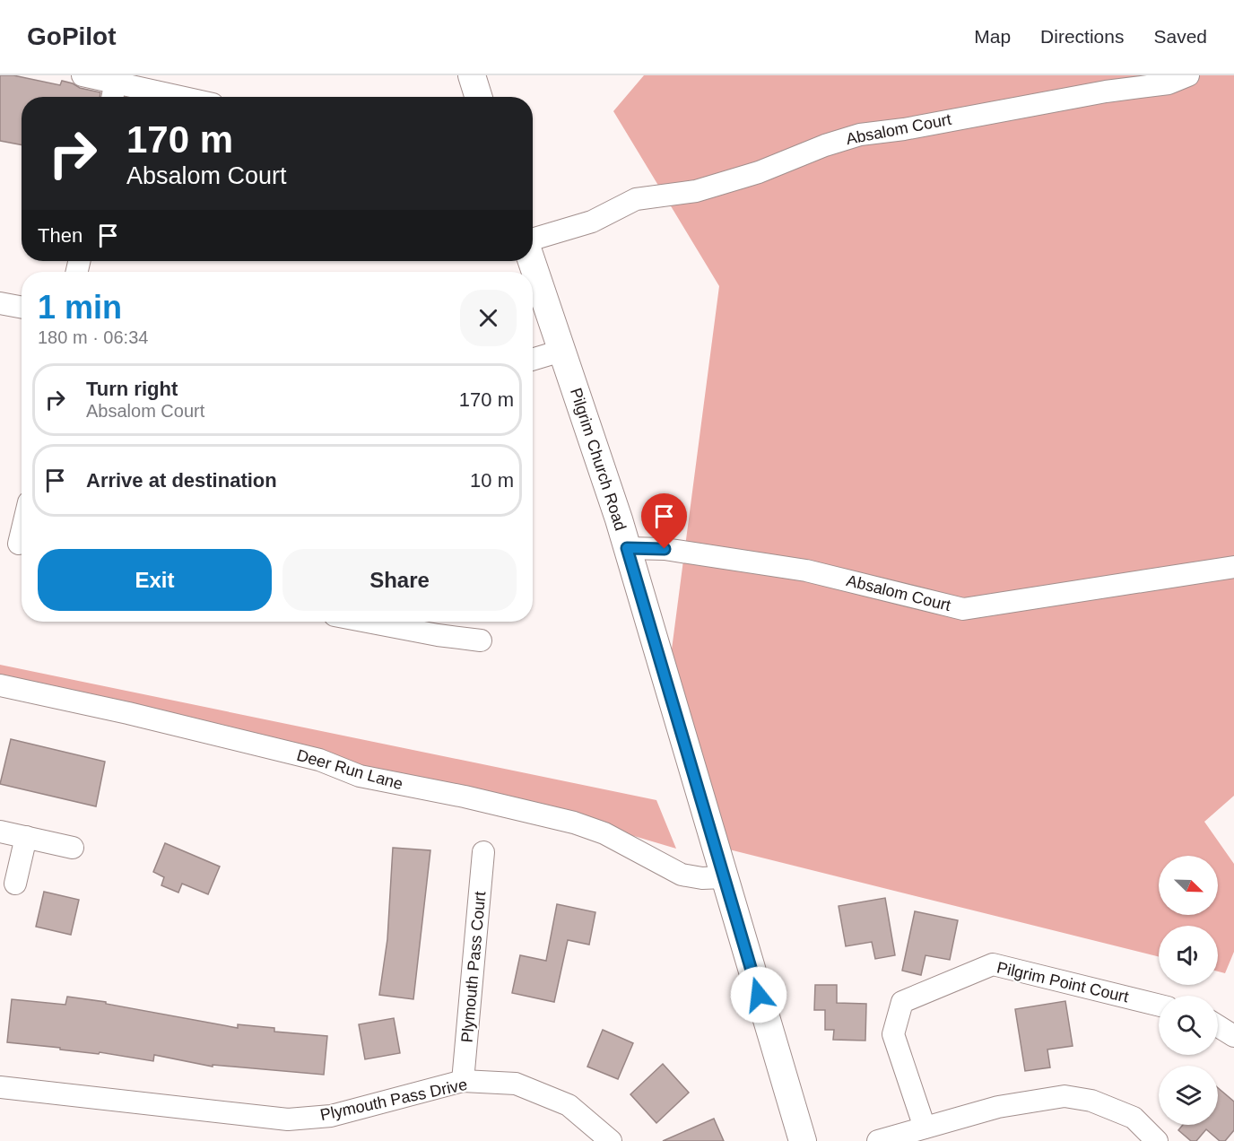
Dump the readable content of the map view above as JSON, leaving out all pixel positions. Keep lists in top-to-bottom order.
{
  "streets": {
    "street": [
      "Absalom Court",
      "Pilgrim Church Road",
      "Deer Run Lane",
      "Plymouth Pass Court",
      "Pilgrim Point Court",
      "Plymouth Pass Drive"
    ]
  },
  "crossings": [
    ["Absalom Court", "Pilgrim Church Road"],
    ["Pilgrim Church Road", "Deer Run Lane"],
    ["Plymouth Pass Court", "Plymouth Pass Drive"]
  ],
  "north": "bottom right",
  "page": {
    "header": "GoPilot",
    "nav": ["Map", "Directions", "Saved"],
    "turn": ["170 m", "Absalom Court"],
    "then": "Then",
    "heading": ["1 min", "180 m · 06:34"],
    "list": [
      {
        "name": "Turn right",
        "note": "Absalom Court",
        "value": "170 m"
      },
      {
        "name": "Arrive at destination",
        "value": "10 m"
      }
    ],
    "buttons": ["Exit", "Share"]
  }
}
